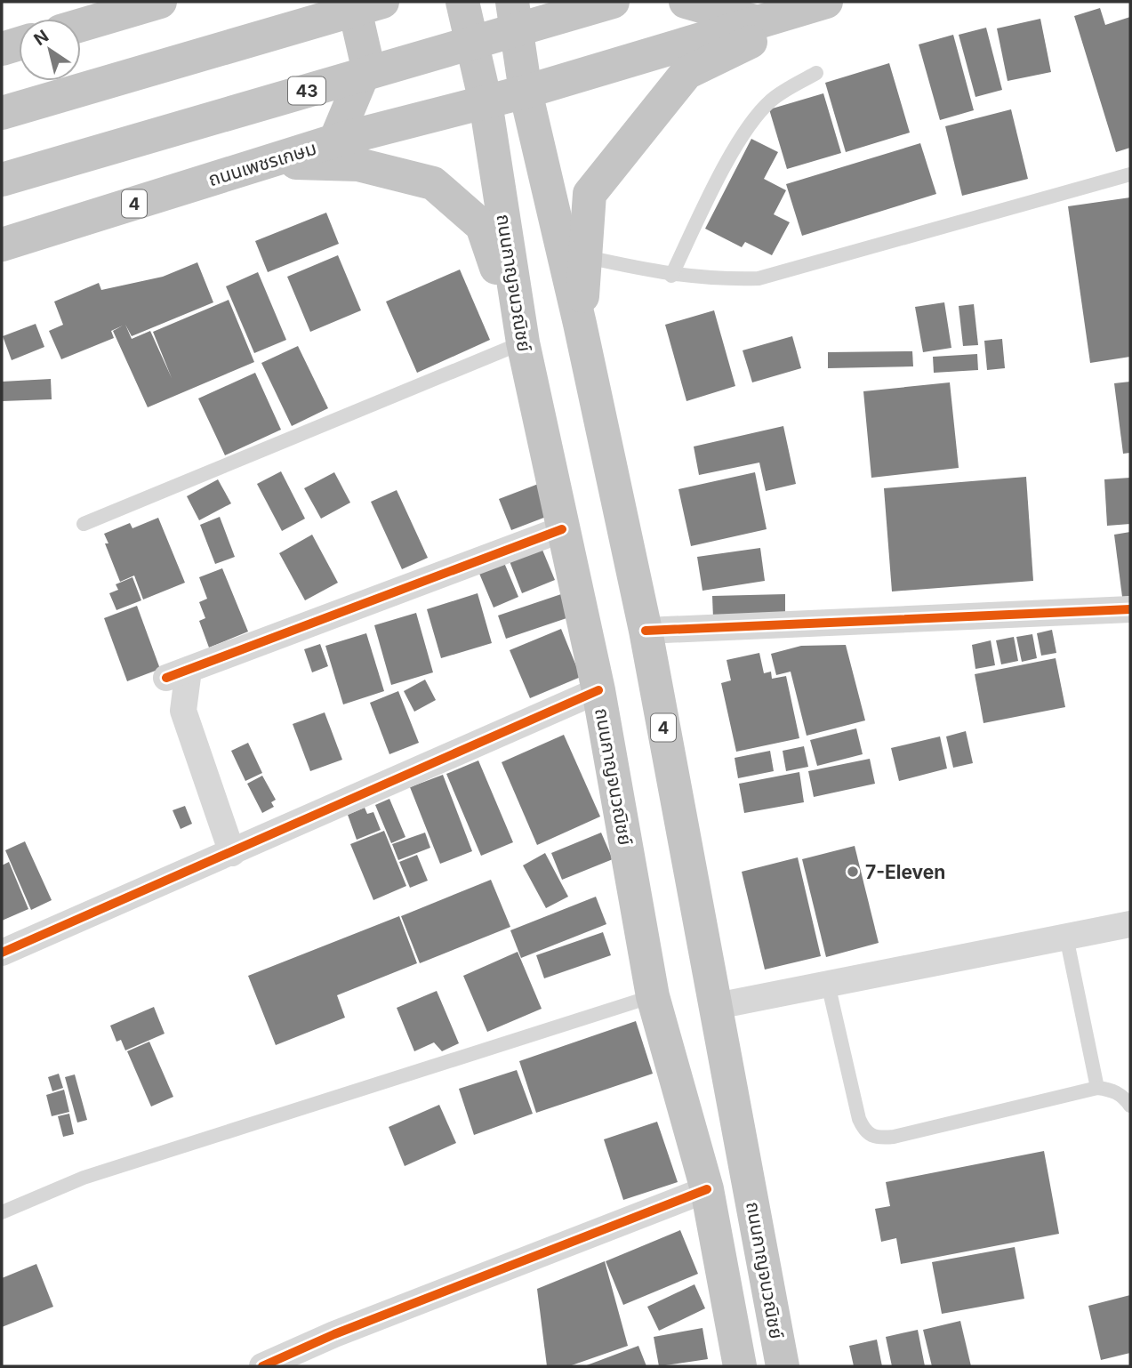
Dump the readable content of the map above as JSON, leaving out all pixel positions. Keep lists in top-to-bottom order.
{
  "streets": {
    "highway": [
      "43",
      "ถนนเพชรเกษม",
      "4",
      "ถนนกาญจนวณิชย์"
    ]
  },
  "crossings": [
    ["ถนนเพชรเกษม", "ถนนกาญจนวณิชย์"]
  ],
  "places": ["7-Eleven"],
  "north": "top left"
}
